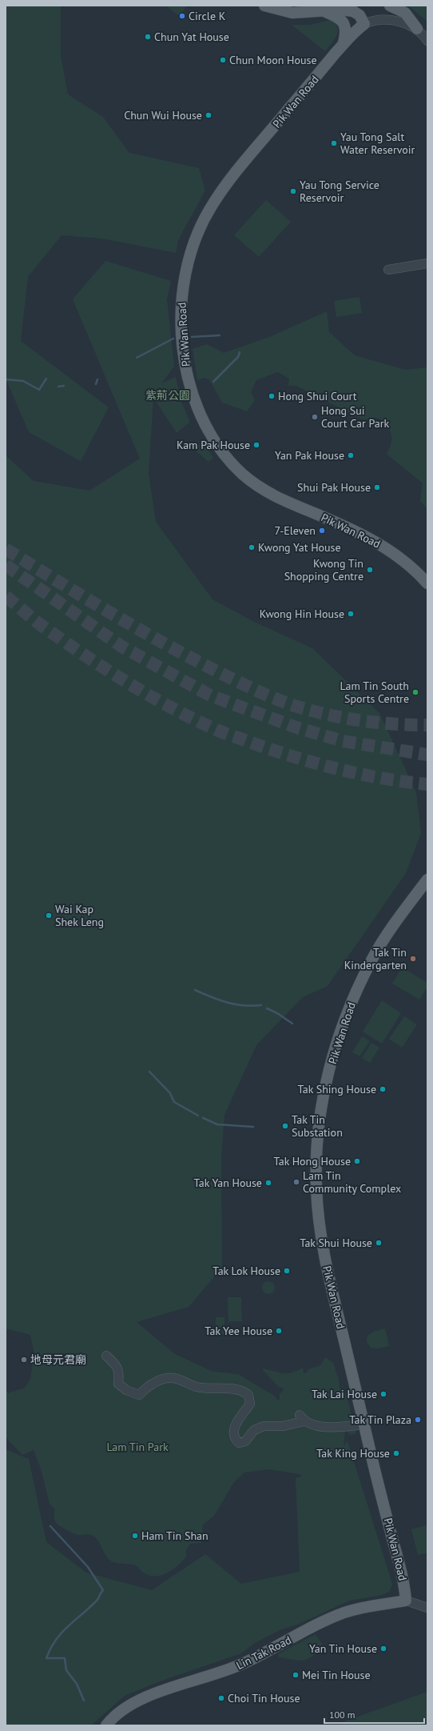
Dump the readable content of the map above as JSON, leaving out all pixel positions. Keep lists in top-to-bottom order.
{
  "streets": {
    "main road": ["Pik Wan Road", "Lin Tak Road"]
  },
  "crossings": [
    ["Pik Wan Road", "Lin Tak Road"]
  ],
  "parks": ["紫荊公園", "Lam Tin Park"],
  "places": [
    "Circle K",
    "Chun Yat House",
    "Chun Moon House",
    "Chun Wui House",
    "Yau Tong Salt Water Reservoir",
    "Yau Tong Service Reservoir",
    "Hong Shui Court",
    "Hong Sui Court Car Park",
    "Kam Pak House",
    "Yan Pak House",
    "Shui Pak House",
    "7-Eleven",
    "Kwong Yat House",
    "Kwong Tin Shopping Centre",
    "Kwong Hin House",
    "Lam Tin South Sports Centre",
    "Wai Kap Shek Leng",
    "Tak Tin Kindergarten",
    "Tak Shing House",
    "Tak Tin Substation",
    "Tak Hong House",
    "Lam Tin Community Complex",
    "Tak Yan House",
    "Tak Shui House",
    "Tak Lok House",
    "Tak Yee House",
    "地母元君廟",
    "Tak Lai House",
    "Tak Tin Plaza",
    "Tak King House",
    "Ham Tin Shan",
    "Yan Tin House",
    "Mei Tin House",
    "Choi Tin House"
  ],
  "scale_bar": "100 m"
}
